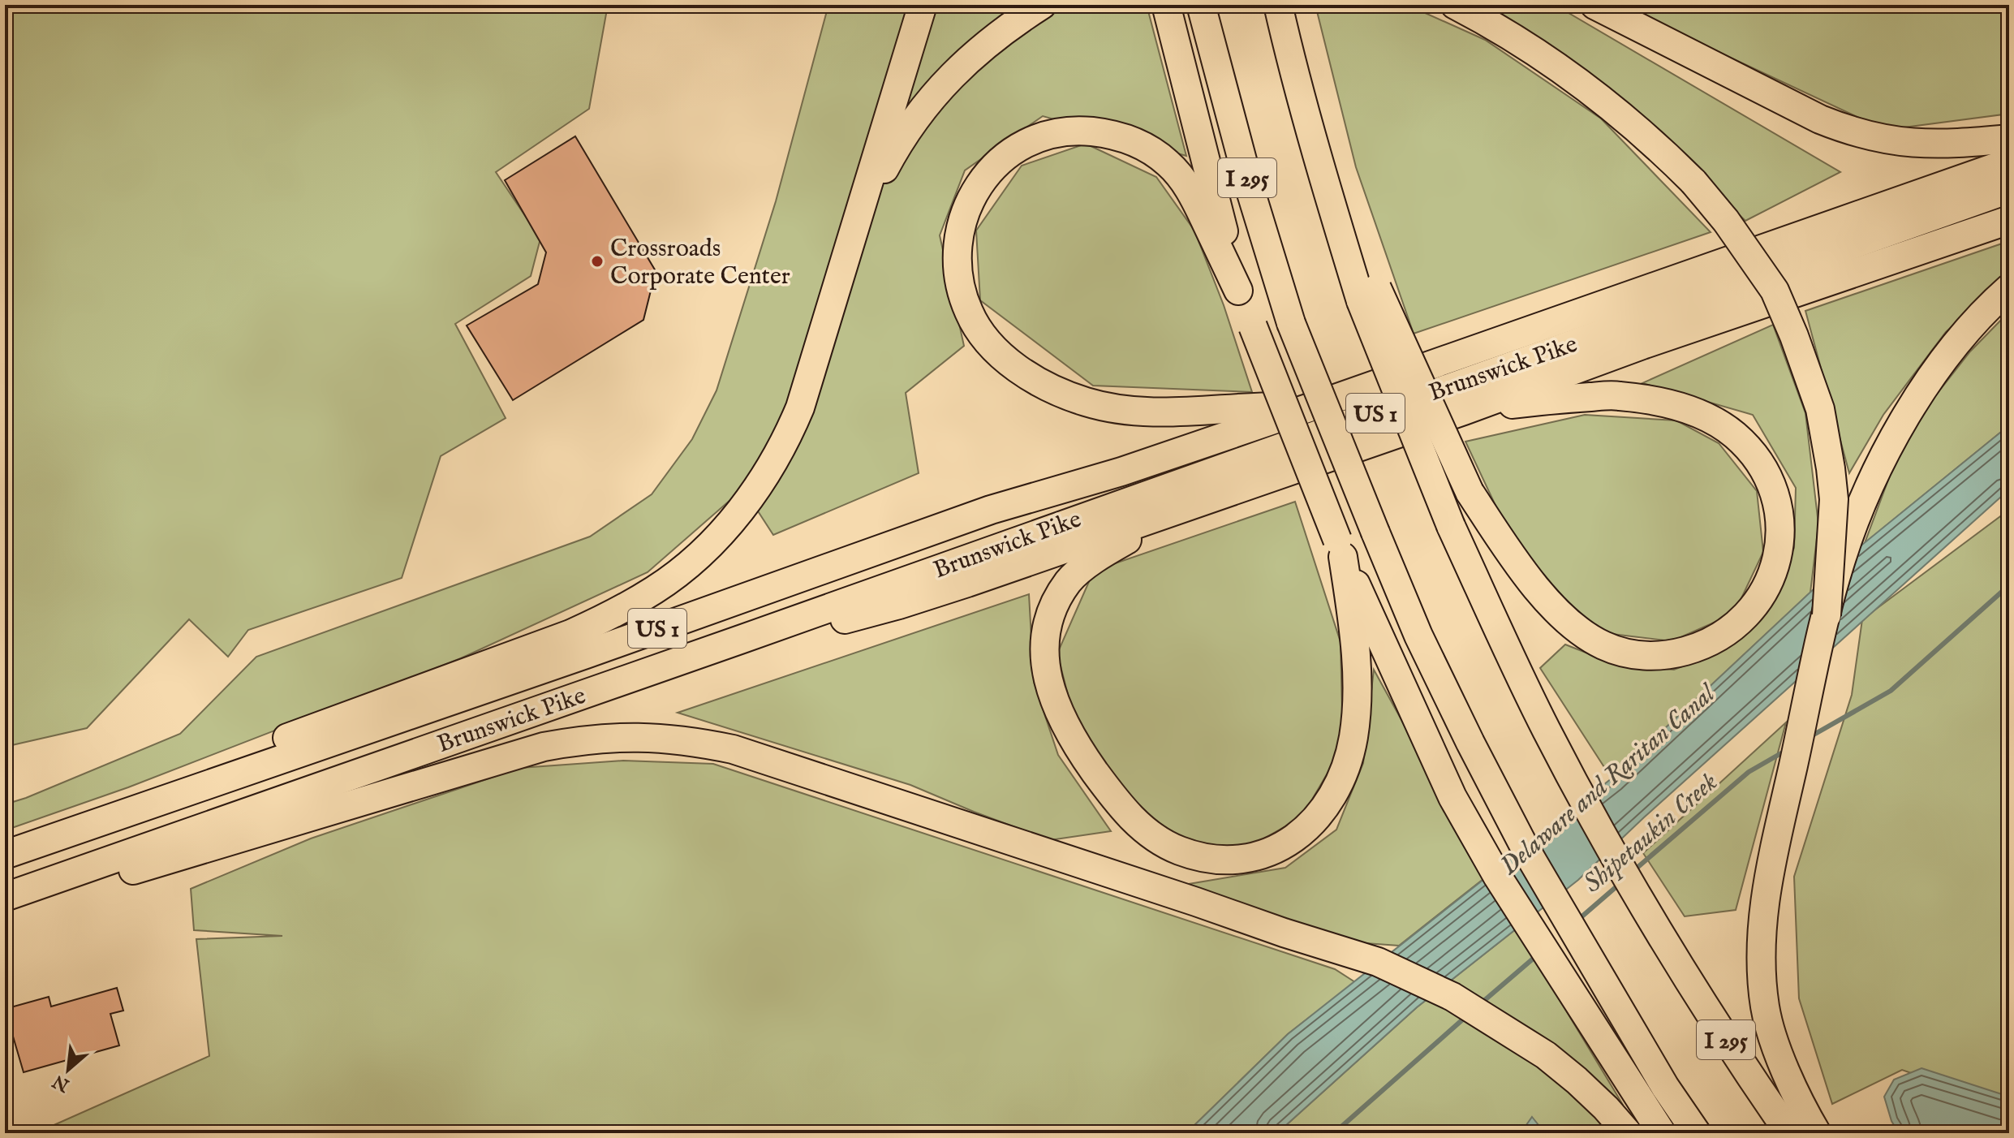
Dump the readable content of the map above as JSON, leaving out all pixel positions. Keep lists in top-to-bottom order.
{
  "streets": {
    "highway": ["I 295", "Brunswick Pike", "US 1"]
  },
  "water": ["Delaware and Raritan Canal", "Shipetaukin Creek"],
  "places": ["Crossroads Corporate Center"],
  "north": "bottom left"
}
